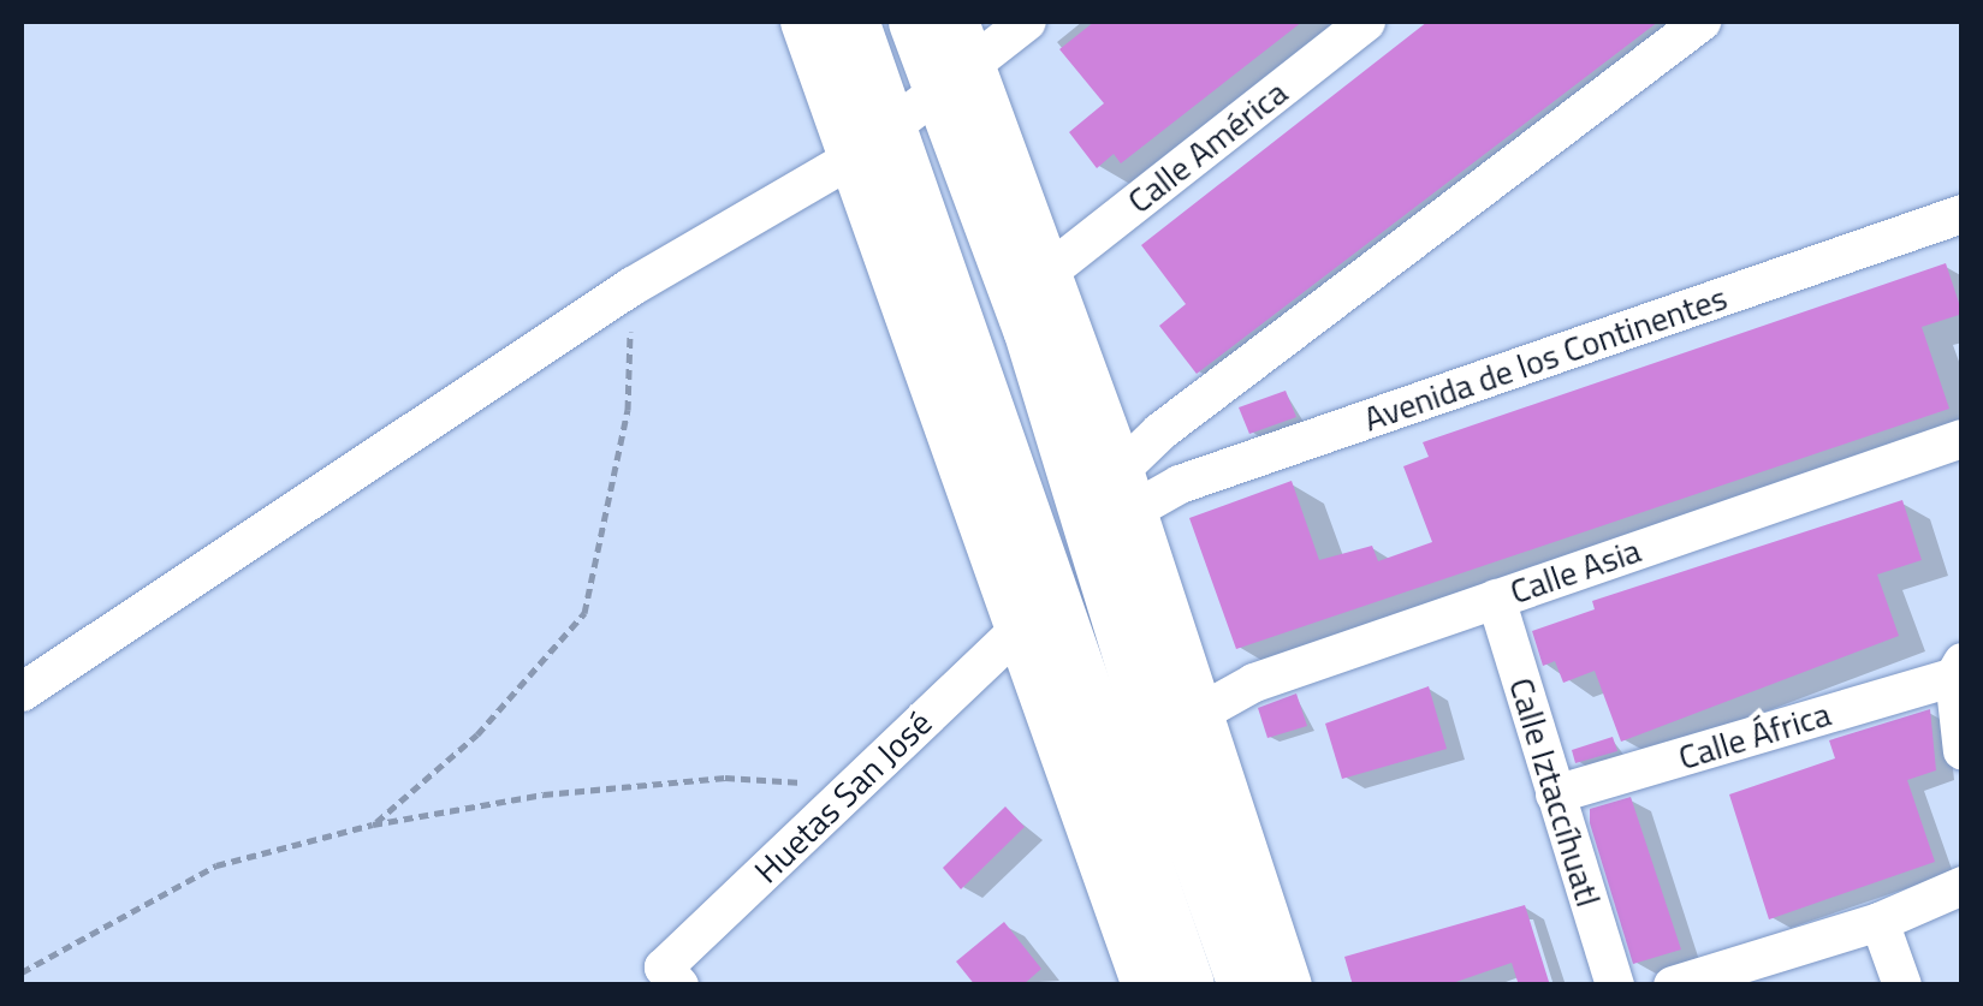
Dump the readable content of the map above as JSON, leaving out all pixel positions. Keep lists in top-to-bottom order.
{
  "streets": {
    "street": [
      "Calle América",
      "Avenida de los Continentes",
      "Calle Asia",
      "Calle África",
      "Calle Iztaccíhuatl",
      "Huetas San José"
    ]
  },
  "crossings": [
    ["Calle Asia", "Calle Iztaccíhuatl"],
    ["Calle África", "Calle Iztaccíhuatl"]
  ]
}
